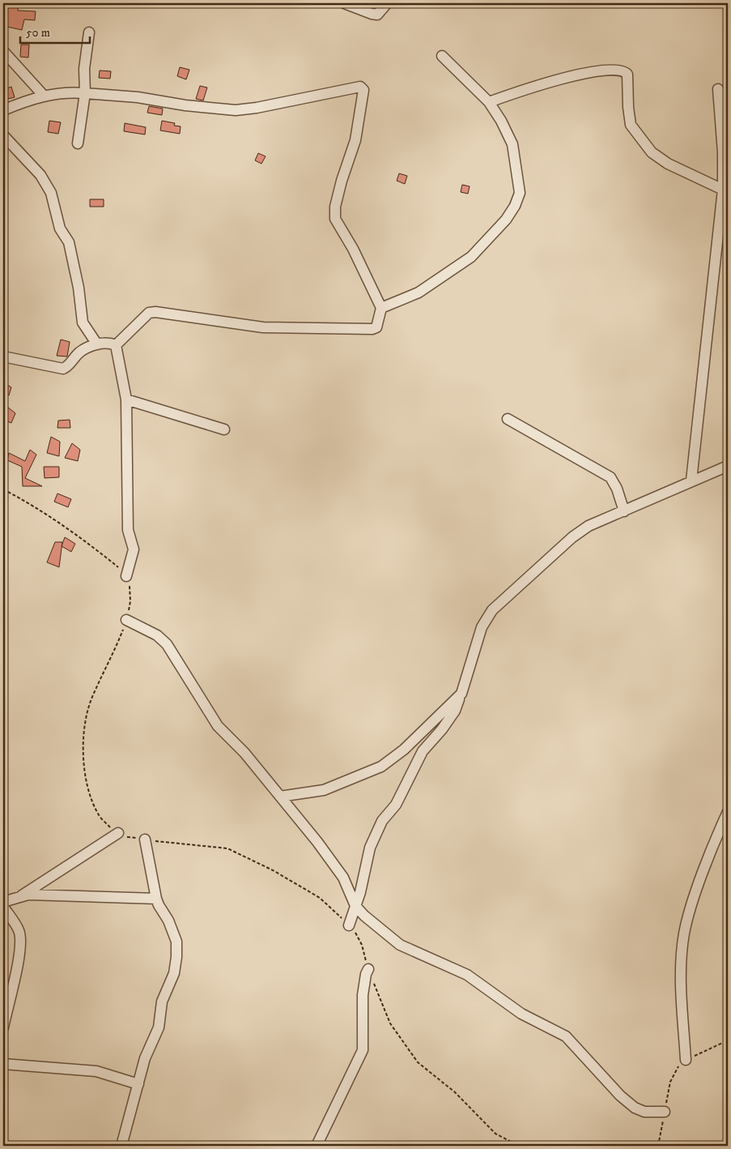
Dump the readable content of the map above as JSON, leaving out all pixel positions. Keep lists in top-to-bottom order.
{
  "scale_bar": "50 m"
}
